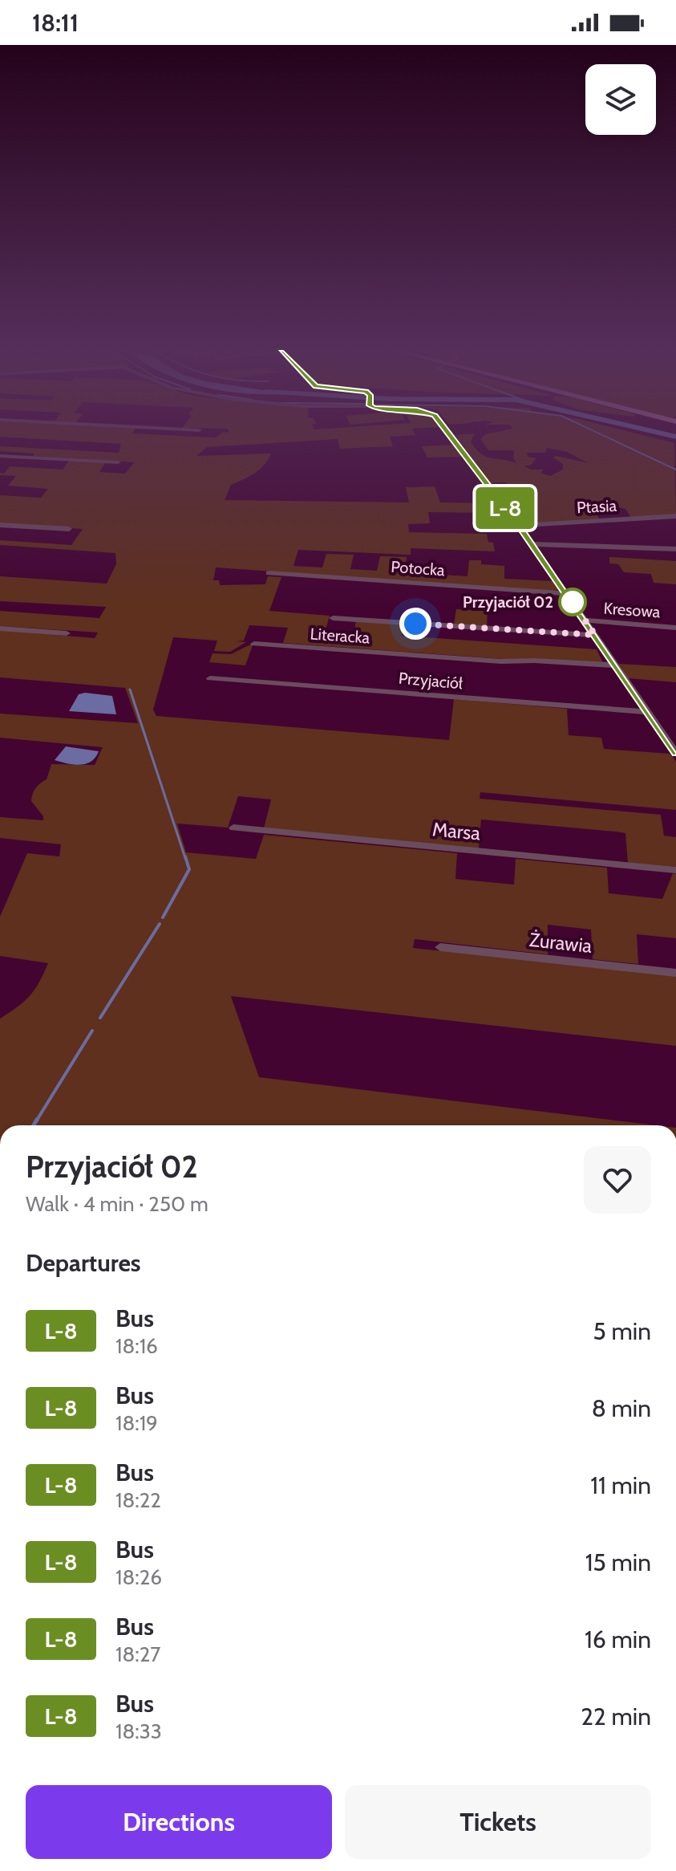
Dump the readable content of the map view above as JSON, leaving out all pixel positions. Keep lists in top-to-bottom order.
{
  "streets": {
    "street": [
      "Ptasia",
      "Potocka",
      "Kresowa",
      "Literacka",
      "Przyjaciół",
      "Marsa",
      "Żurawia"
    ]
  },
  "places": ["Przyjaciół 02"],
  "lines": ["bus line L-8"],
  "page": {
    "status": "18:11",
    "on_map": "L-8",
    "heading": [
      ["Przyjaciół 02", "Walk · 4 min · 250 m"],
      "Departures"
    ],
    "list": [
      {
        "mark": "L-8",
        "name": "Bus",
        "note": "18:16",
        "value": "5 min"
      },
      {
        "mark": "L-8",
        "name": "Bus",
        "note": "18:19",
        "value": "8 min"
      },
      {
        "mark": "L-8",
        "name": "Bus",
        "note": "18:22",
        "value": "11 min"
      },
      {
        "mark": "L-8",
        "name": "Bus",
        "note": "18:26",
        "value": "15 min"
      },
      {
        "mark": "L-8",
        "name": "Bus",
        "note": "18:27",
        "value": "16 min"
      },
      {
        "mark": "L-8",
        "name": "Bus",
        "note": "18:33",
        "value": "22 min"
      }
    ],
    "buttons": ["Directions", "Tickets"]
  }
}
